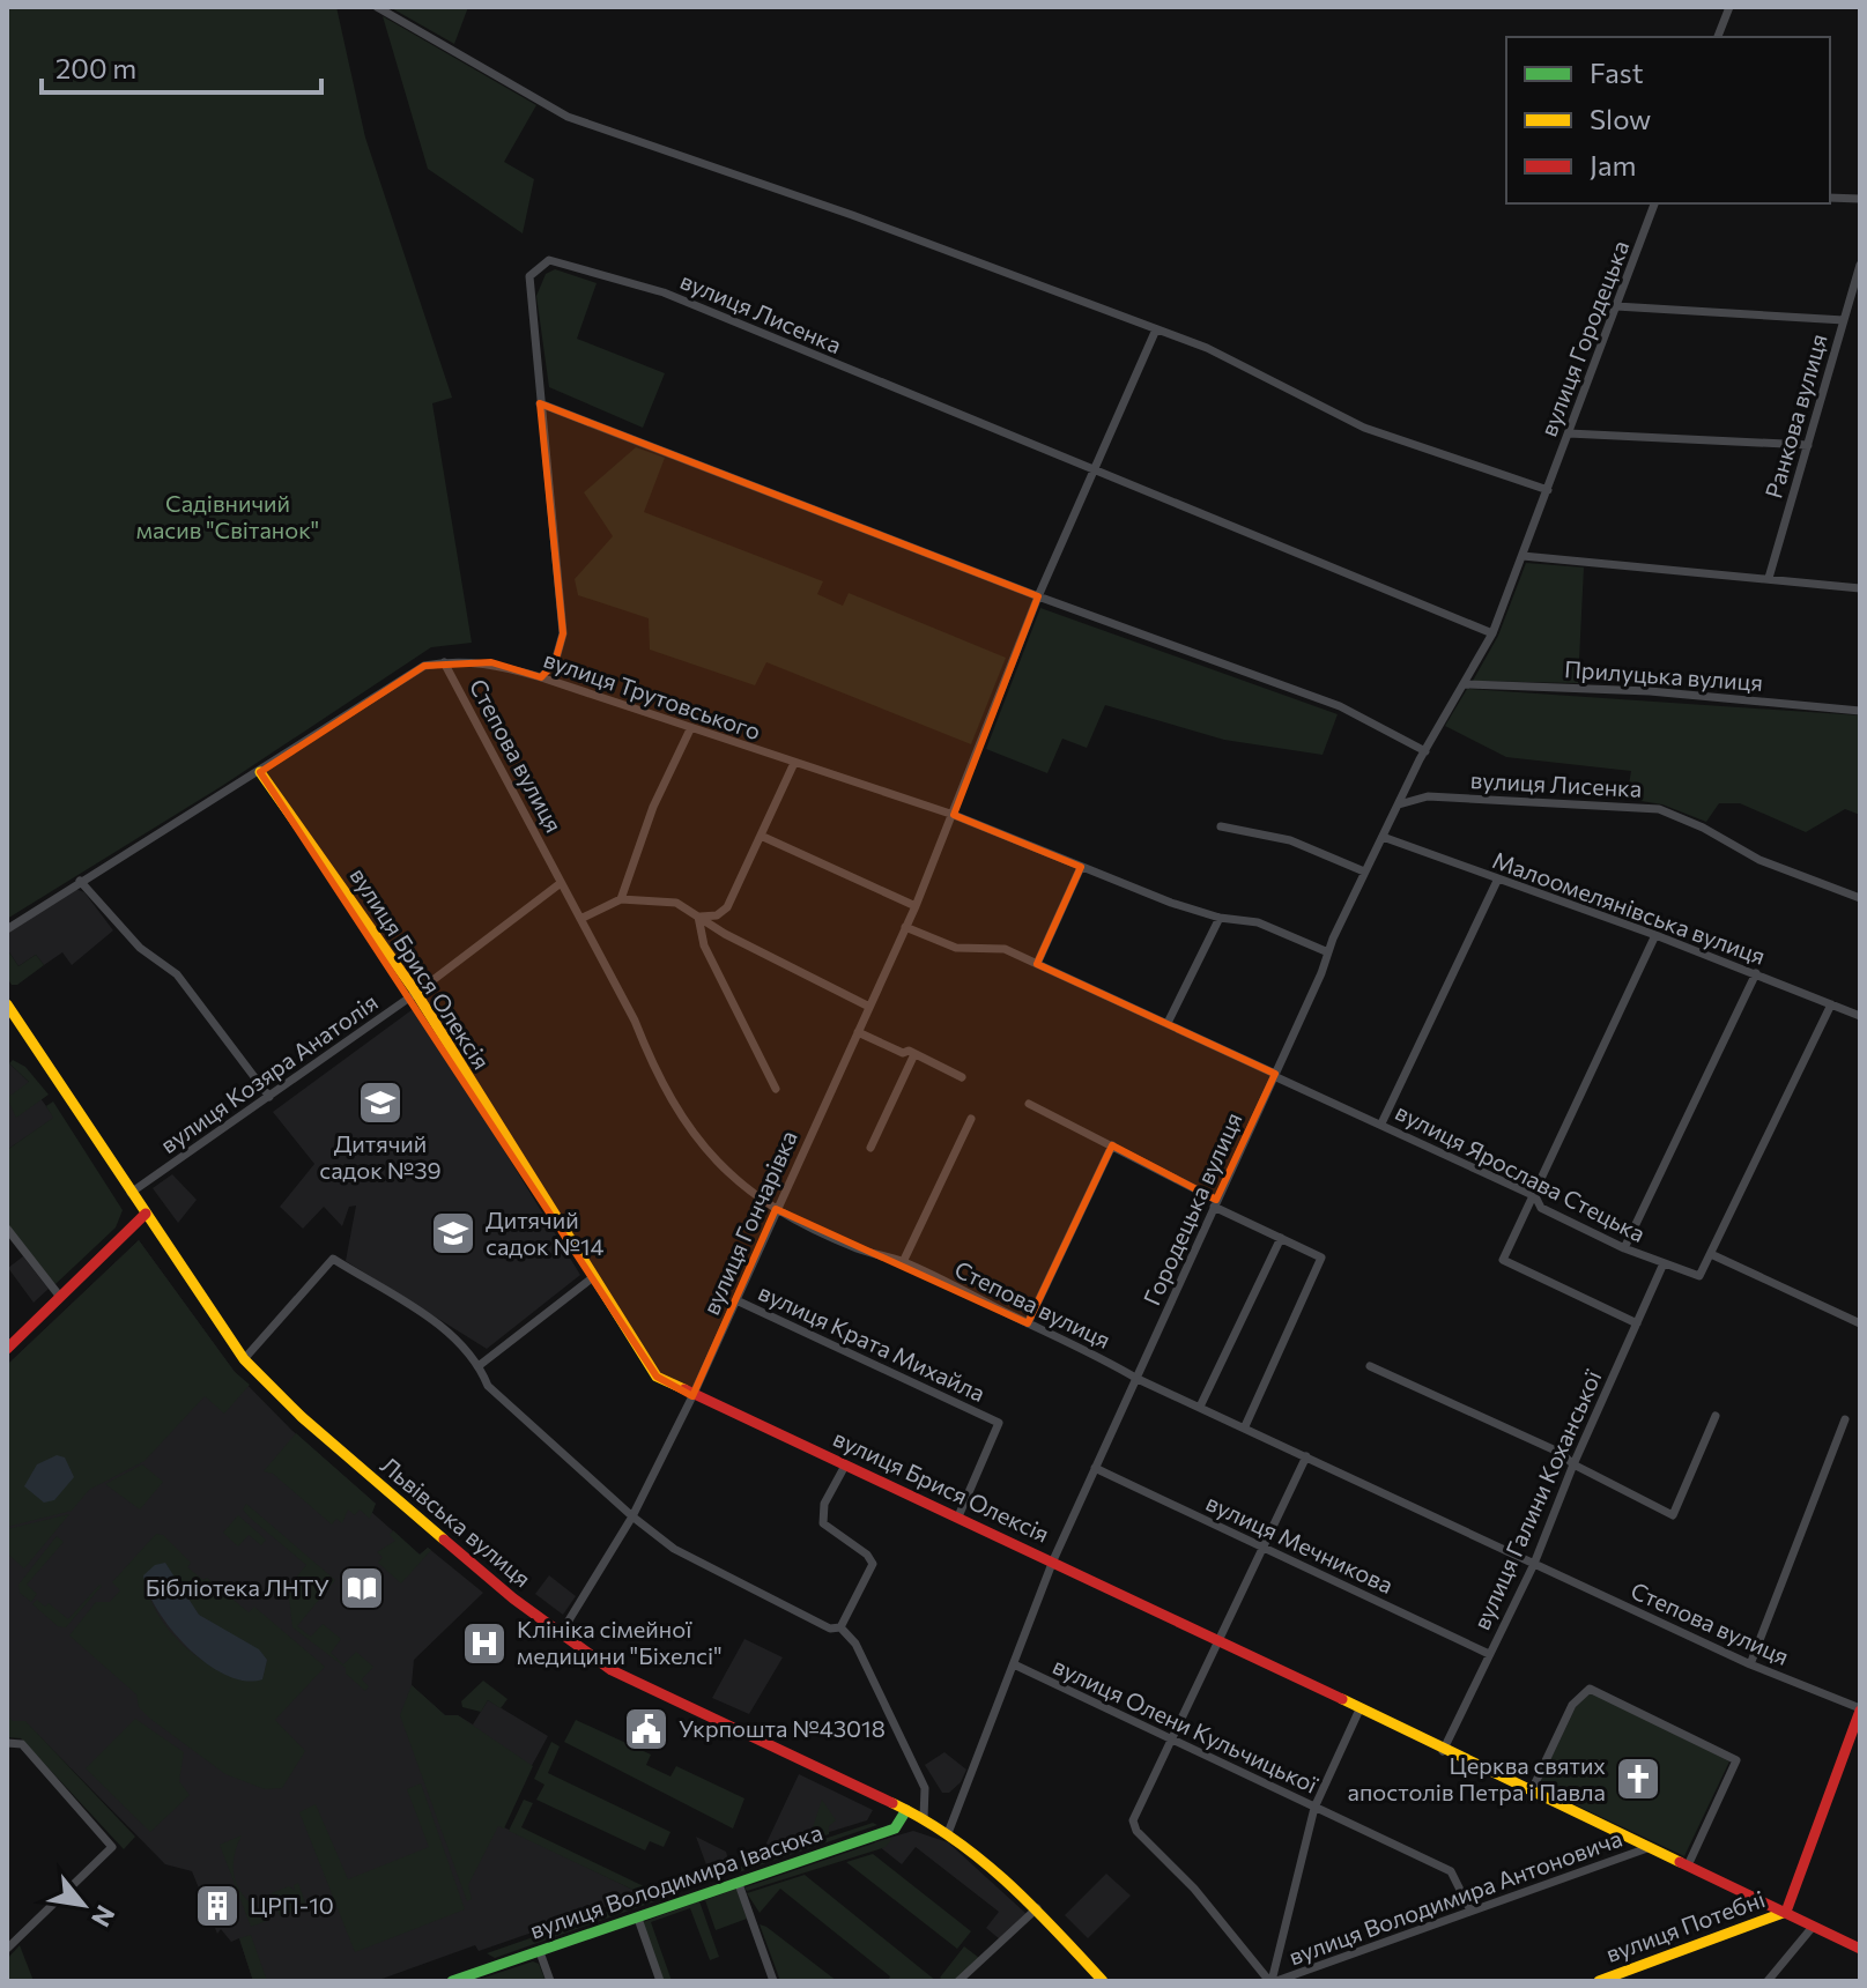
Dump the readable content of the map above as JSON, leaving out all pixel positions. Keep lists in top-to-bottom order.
{
  "streets": {
    "street": [
      "вулиця Лисенка",
      "вулиця Городецька",
      "Ранкова вулиця",
      "Прилуцька вулиця",
      "вулиця Трутовського",
      "Степова вулиця",
      "Малоомелянівська вулиця",
      "вулиця Брися Олексія",
      "вулиця Козяра Анатолія",
      "вулиця Ярослава Стецька",
      "Городецька вулиця",
      "вулиця Гончарівка",
      "вулиця Крата Михайла",
      "вулиця Галини Коханської",
      "Львівська вулиця",
      "вулиця Мечникова",
      "вулиця Олени Кульчицької",
      "вулиця Володимира Івасюка",
      "вулиця Володимира Антоновича",
      "вулиця Потебні"
    ]
  },
  "crossings": [
    ["вулиця Лисенка", "вулиця Городецька"],
    ["вулиця Лисенка", "вулиця Трутовського"],
    ["вулиця Лисенка", "Городецька вулиця"],
    ["вулиця Городецька", "Городецька вулиця"],
    ["Прилуцька вулиця", "Городецька вулиця"],
    ["вулиця Трутовського", "Степова вулиця"],
    ["вулиця Трутовського", "вулиця Брися Олексія"],
    ["вулиця Трутовського", "Городецька вулиця"],
    ["вулиця Трутовського", "вулиця Гончарівка"],
    ["Степова вулиця", "вулиця Козяра Анатолія"],
    ["Степова вулиця", "Городецька вулиця"],
    ["Степова вулиця", "вулиця Гончарівка"],
    ["Степова вулиця", "вулиця Галини Коханської"],
    ["Малоомелянівська вулиця", "Городецька вулиця"],
    ["вулиця Брися Олексія", "вулиця Козяра Анатолія"],
    ["вулиця Брися Олексія", "Городецька вулиця"],
    ["вулиця Брися Олексія", "вулиця Гончарівка"],
    ["вулиця Брися Олексія", "вулиця Крата Михайла"],
    ["вулиця Брися Олексія", "вулиця Галини Коханської"],
    ["вулиця Брися Олексія", "вулиця Володимира Антоновича"],
    ["вулиця Брися Олексія", "вулиця Потебні"],
    ["вулиця Козяра Анатолія", "Львівська вулиця"],
    ["вулиця Ярослава Стецька", "Городецька вулиця"],
    ["вулиця Ярослава Стецька", "вулиця Гончарівка"],
    ["вулиця Ярослава Стецька", "вулиця Галини Коханської"],
    ["Городецька вулиця", "Львівська вулиця"],
    ["Городецька вулиця", "вулиця Мечникова"],
    ["Городецька вулиця", "вулиця Олени Кульчицької"],
    ["вулиця Гончарівка", "вулиця Крата Михайла"],
    ["вулиця Гончарівка", "Львівська вулиця"],
    ["вулиця Галини Коханської", "вулиця Мечникова"],
    ["Львівська вулиця", "вулиця Володимира Івасюка"],
    ["вулиця Олени Кульчицької", "вулиця Володимира Антоновича"]
  ],
  "parks": ["Садівничий масив \"Світанок\""],
  "places": {
    "school or university": ["Дитячий садок №39", "Дитячий садок №14"],
    "library": ["Бібліотека ЛНТУ"],
    "hospital": ["Клініка сімейної медицини \"Біхелсі\""],
    "public building": ["Укрпошта №43018"],
    "church": ["Церква святих апостолів Петра і Павла"],
    "building": ["ЦРП-10"]
  },
  "legend": ["Fast", "Slow", "Jam"],
  "scale_bar": "200 m",
  "north": "bottom right"
}
